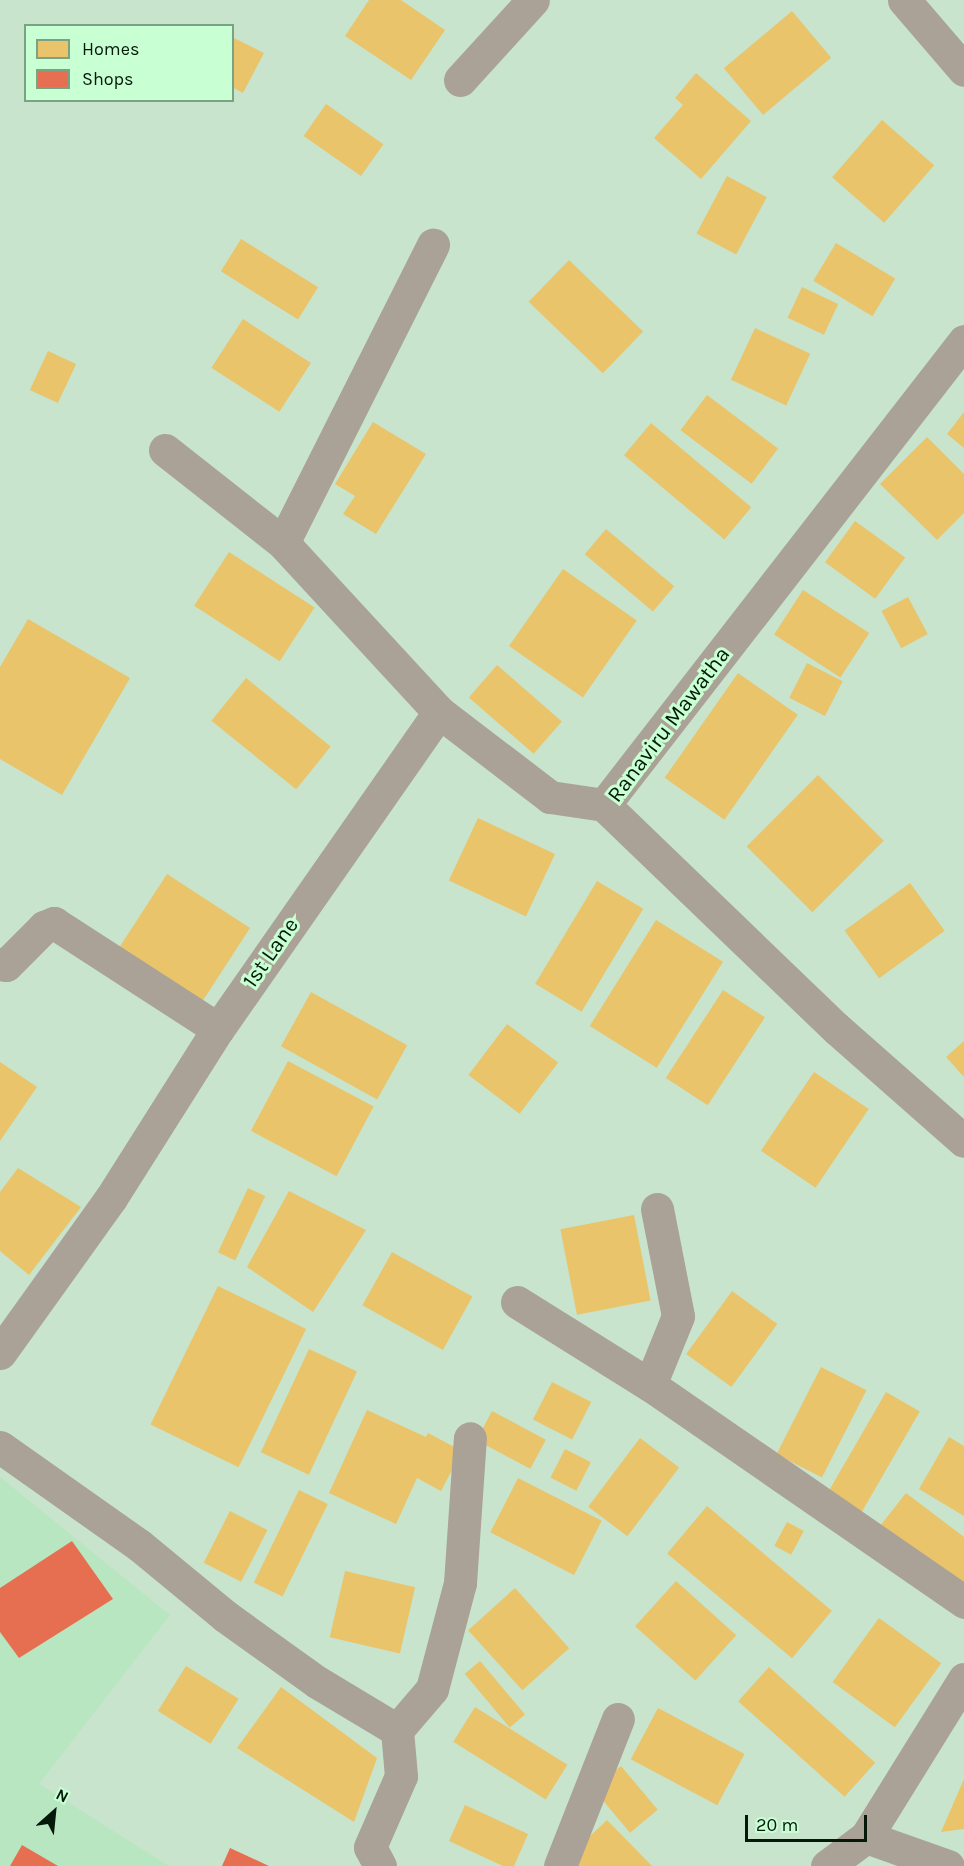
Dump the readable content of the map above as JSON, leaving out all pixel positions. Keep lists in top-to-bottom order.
{
  "streets": {
    "street": ["Ranaviru Mawatha", "1st Lane"]
  },
  "legend": ["Homes", "Shops"],
  "scale_bar": "20 m",
  "north": "top right"
}
